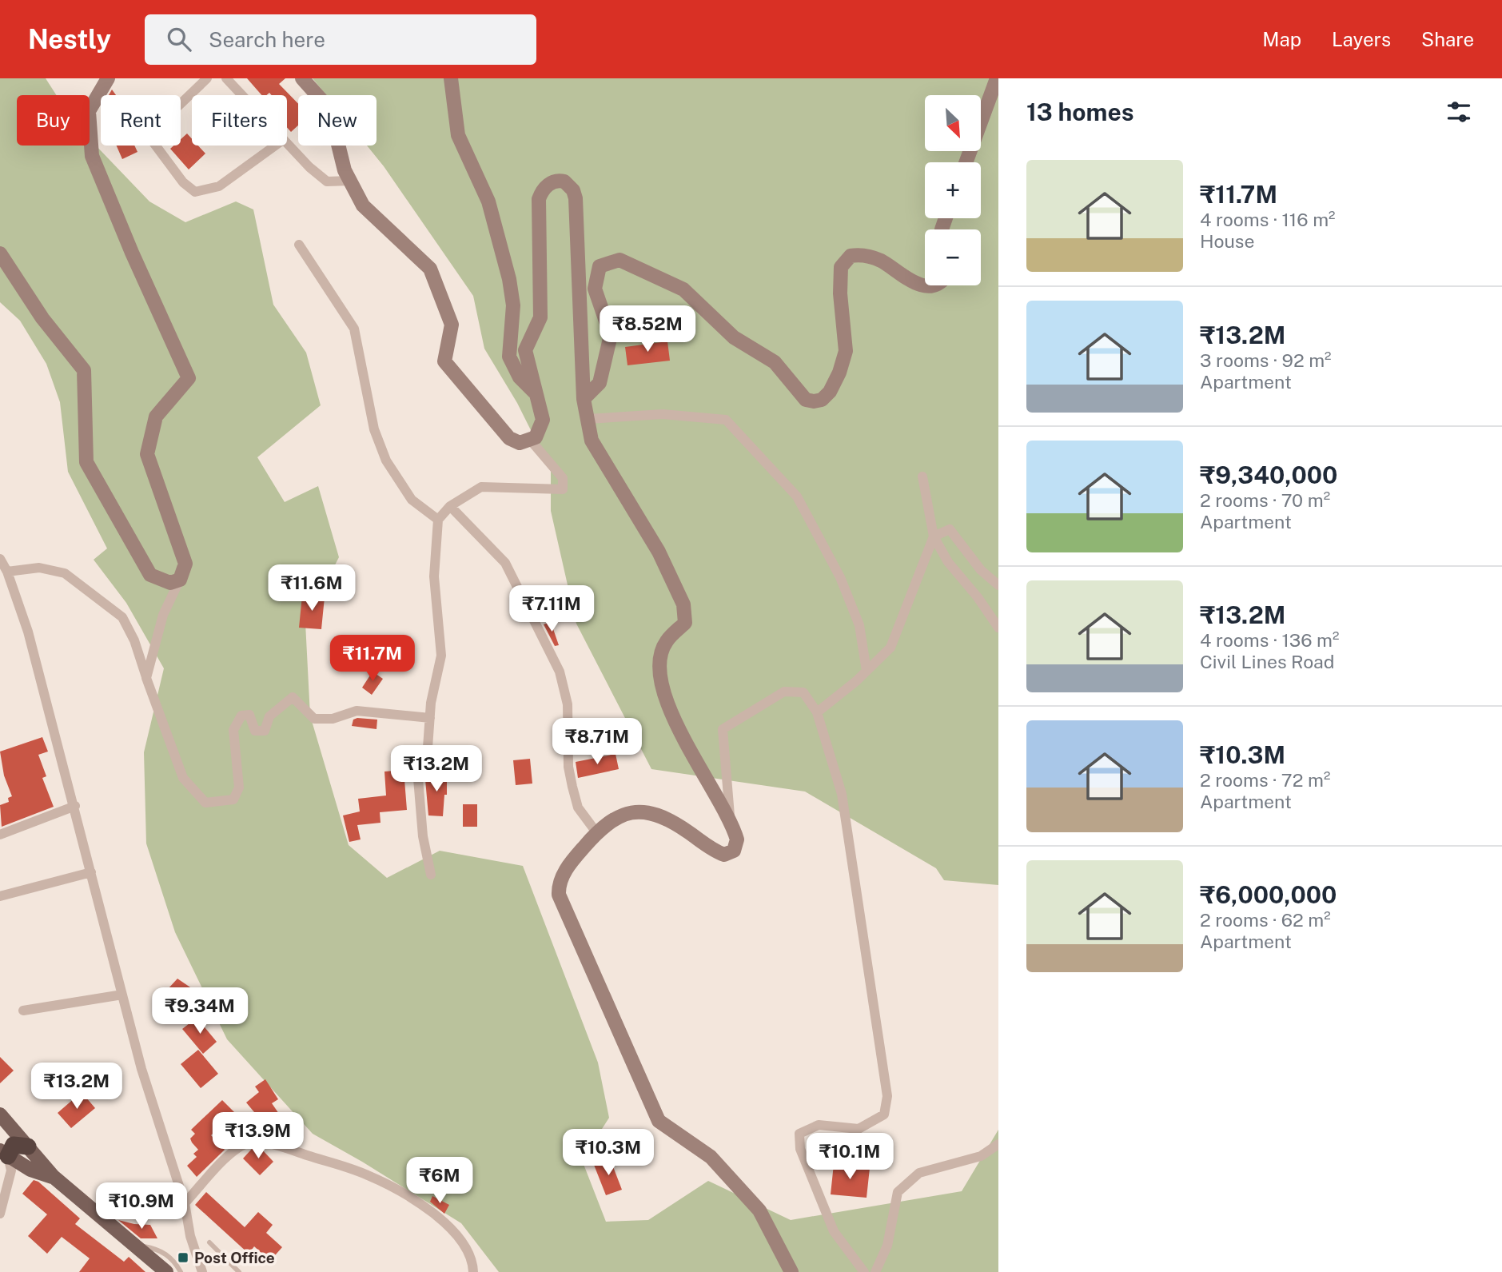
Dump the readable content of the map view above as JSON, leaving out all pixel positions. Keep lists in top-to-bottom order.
{
  "places": {
    "transit": ["Post Office"]
  },
  "north": "bottom right",
  "page": {
    "header": "Nestly",
    "search": "Search here",
    "nav": ["Map", "Layers", "Share"],
    "heading": "13 homes",
    "map_buttons": ["+", "−"],
    "chip": [
      "Buy",
      "Rent",
      "Filters",
      "New"
    ],
    "list": [
      {
        "name": "₹11.7M",
        "note": "4 rooms · 116 m² · House"
      },
      {
        "name": "₹13.2M",
        "note": "3 rooms · 92 m² · Apartment"
      },
      {
        "name": "₹9,340,000",
        "note": "2 rooms · 70 m² · Apartment"
      },
      {
        "name": "₹13.2M",
        "note": "4 rooms · 136 m² · Civil Lines Road"
      },
      {
        "name": "₹10.3M",
        "note": "2 rooms · 72 m² · Apartment"
      },
      {
        "name": "₹6,000,000",
        "note": "2 rooms · 62 m² · Apartment"
      }
    ],
    "price": [
      "₹8.52M",
      "₹11.6M",
      "₹7.11M",
      "₹11.7M",
      "₹8.71M",
      "₹13.2M",
      "₹9.34M",
      "₹13.2M",
      "₹13.9M",
      "₹10.3M",
      "₹10.1M",
      "₹6M",
      "₹10.9M"
    ]
  }
}
